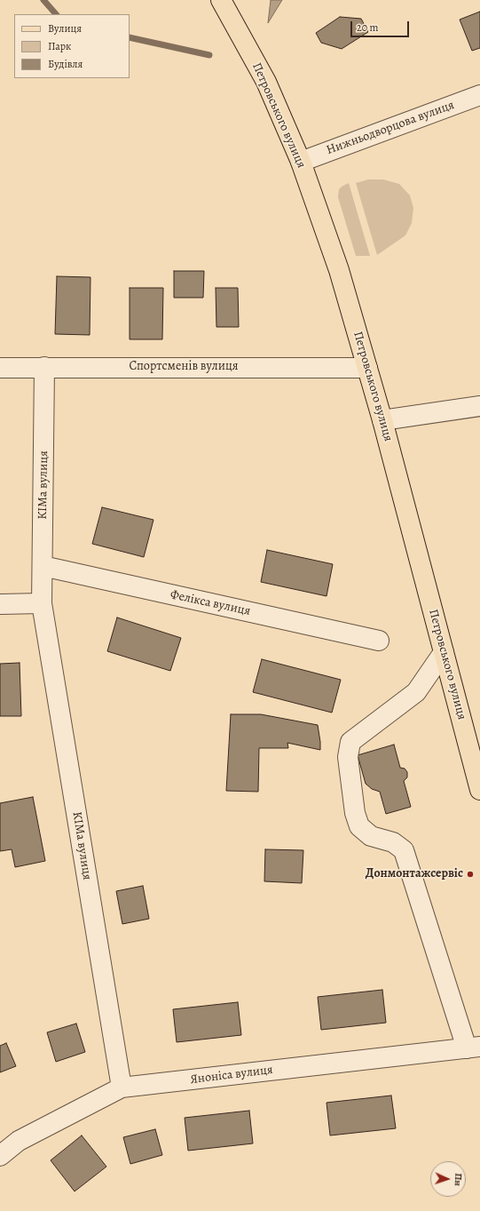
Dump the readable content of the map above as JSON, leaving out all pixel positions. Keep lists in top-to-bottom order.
{
  "streets": {
    "main road": ["Петровського вулиця"],
    "street": [
      "Нижньодворцова вулиця",
      "Спортсменів вулиця",
      "КІМа вулиця",
      "Фелікса вулиця",
      "Яноніса вулиця"
    ]
  },
  "crossings": [
    ["Петровського вулиця", "Нижньодворцова вулиця"],
    ["Петровського вулиця", "Спортсменів вулиця"],
    ["Спортсменів вулиця", "КІМа вулиця"],
    ["КІМа вулиця", "Фелікса вулиця"],
    ["КІМа вулиця", "Яноніса вулиця"]
  ],
  "places": ["Донмонтажсервіс"],
  "legend": ["Вулиця", "Парк", "Будівля"],
  "scale_bar": "20 m",
  "north": "right"
}
